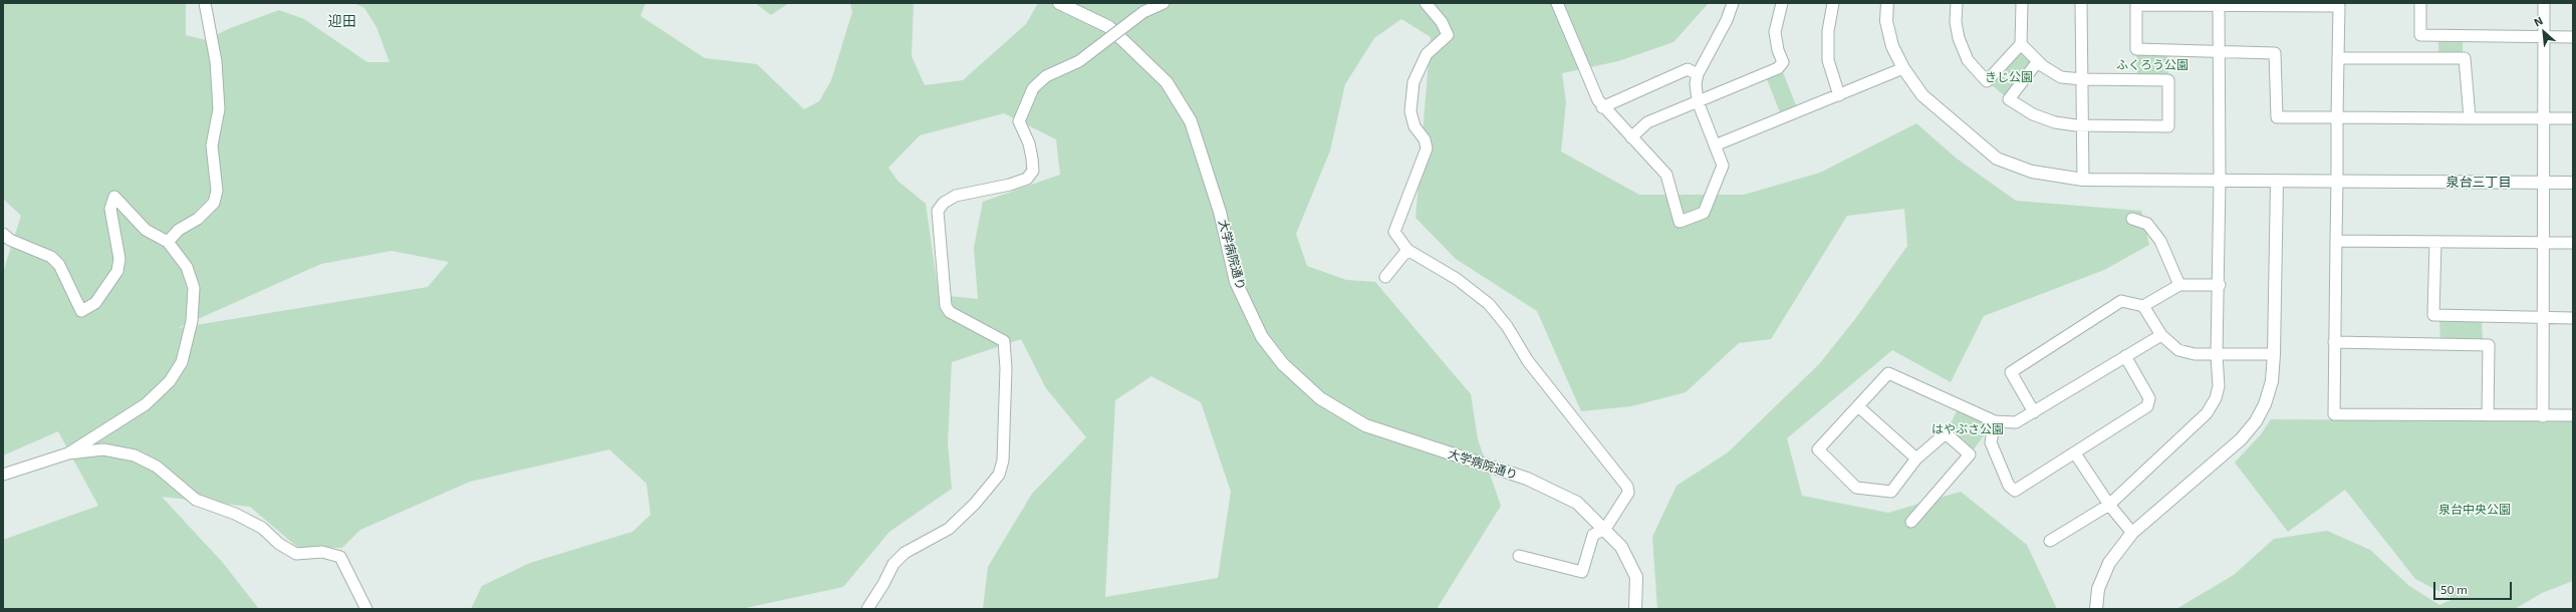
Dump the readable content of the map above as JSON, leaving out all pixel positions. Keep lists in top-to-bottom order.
{
  "streets": {
    "street": ["大学病院通り"]
  },
  "districts": ["迎田", "泉台三丁目"],
  "parks": [
    "ふくろう公園",
    "きじ公園",
    "はやぶさ公園",
    "泉台中央公園"
  ],
  "scale_bar": "50 m",
  "north": "top left"
}
